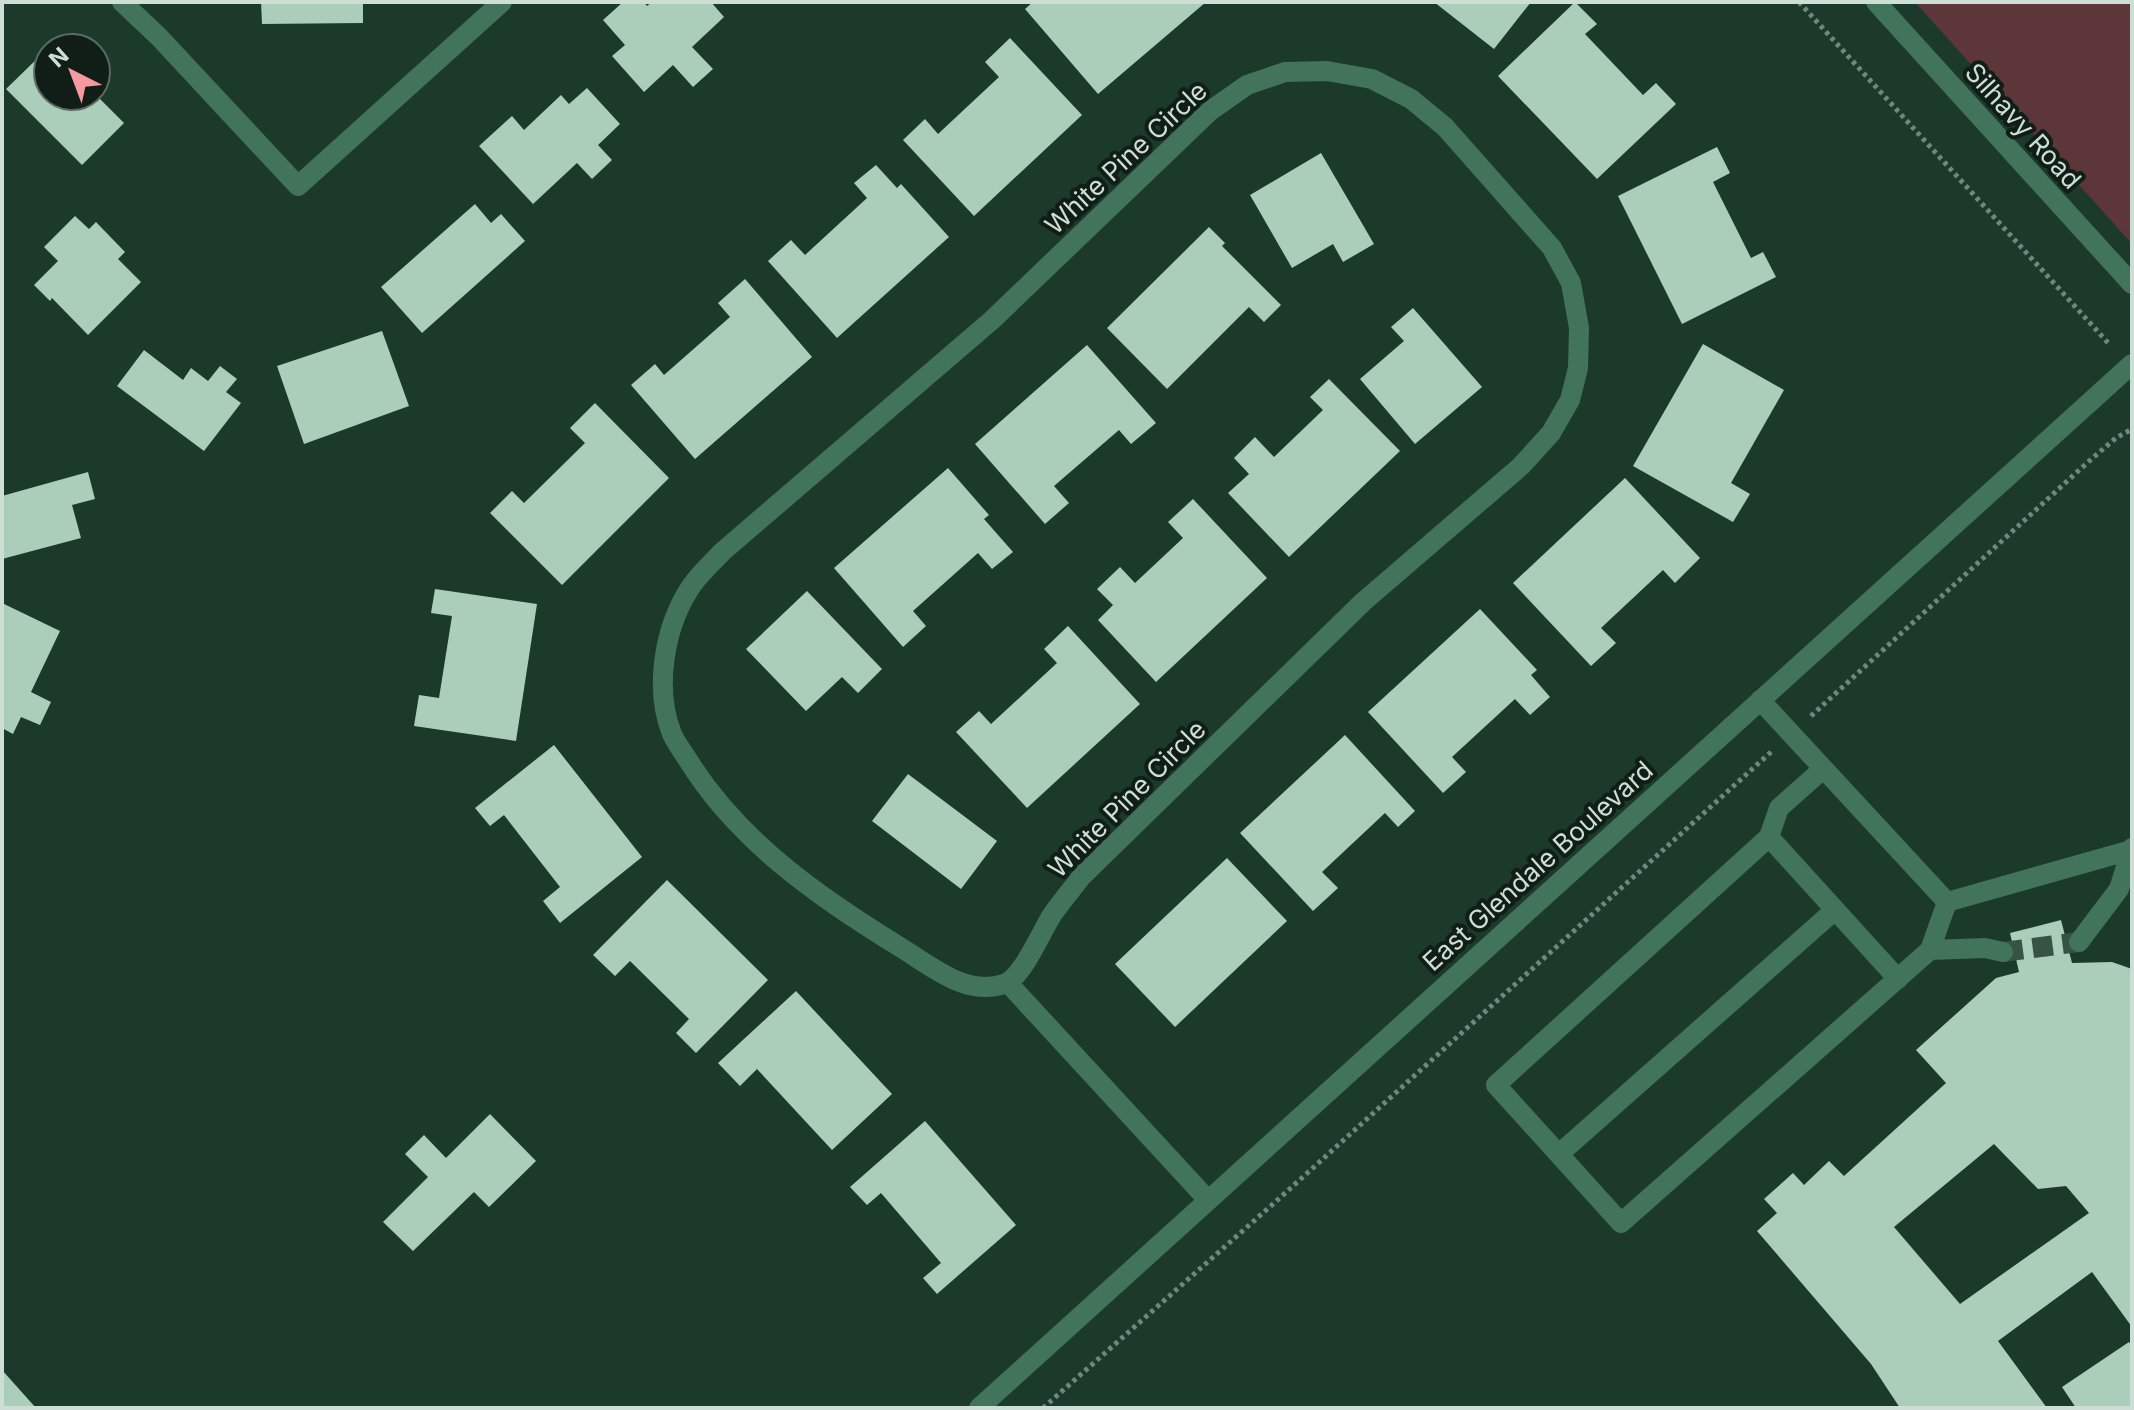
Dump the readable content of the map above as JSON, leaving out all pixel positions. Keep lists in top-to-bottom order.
{
  "streets": {
    "street": ["Silhavy Road", "White Pine Circle", "East Glendale Boulevard"]
  },
  "north": "top left"
}
